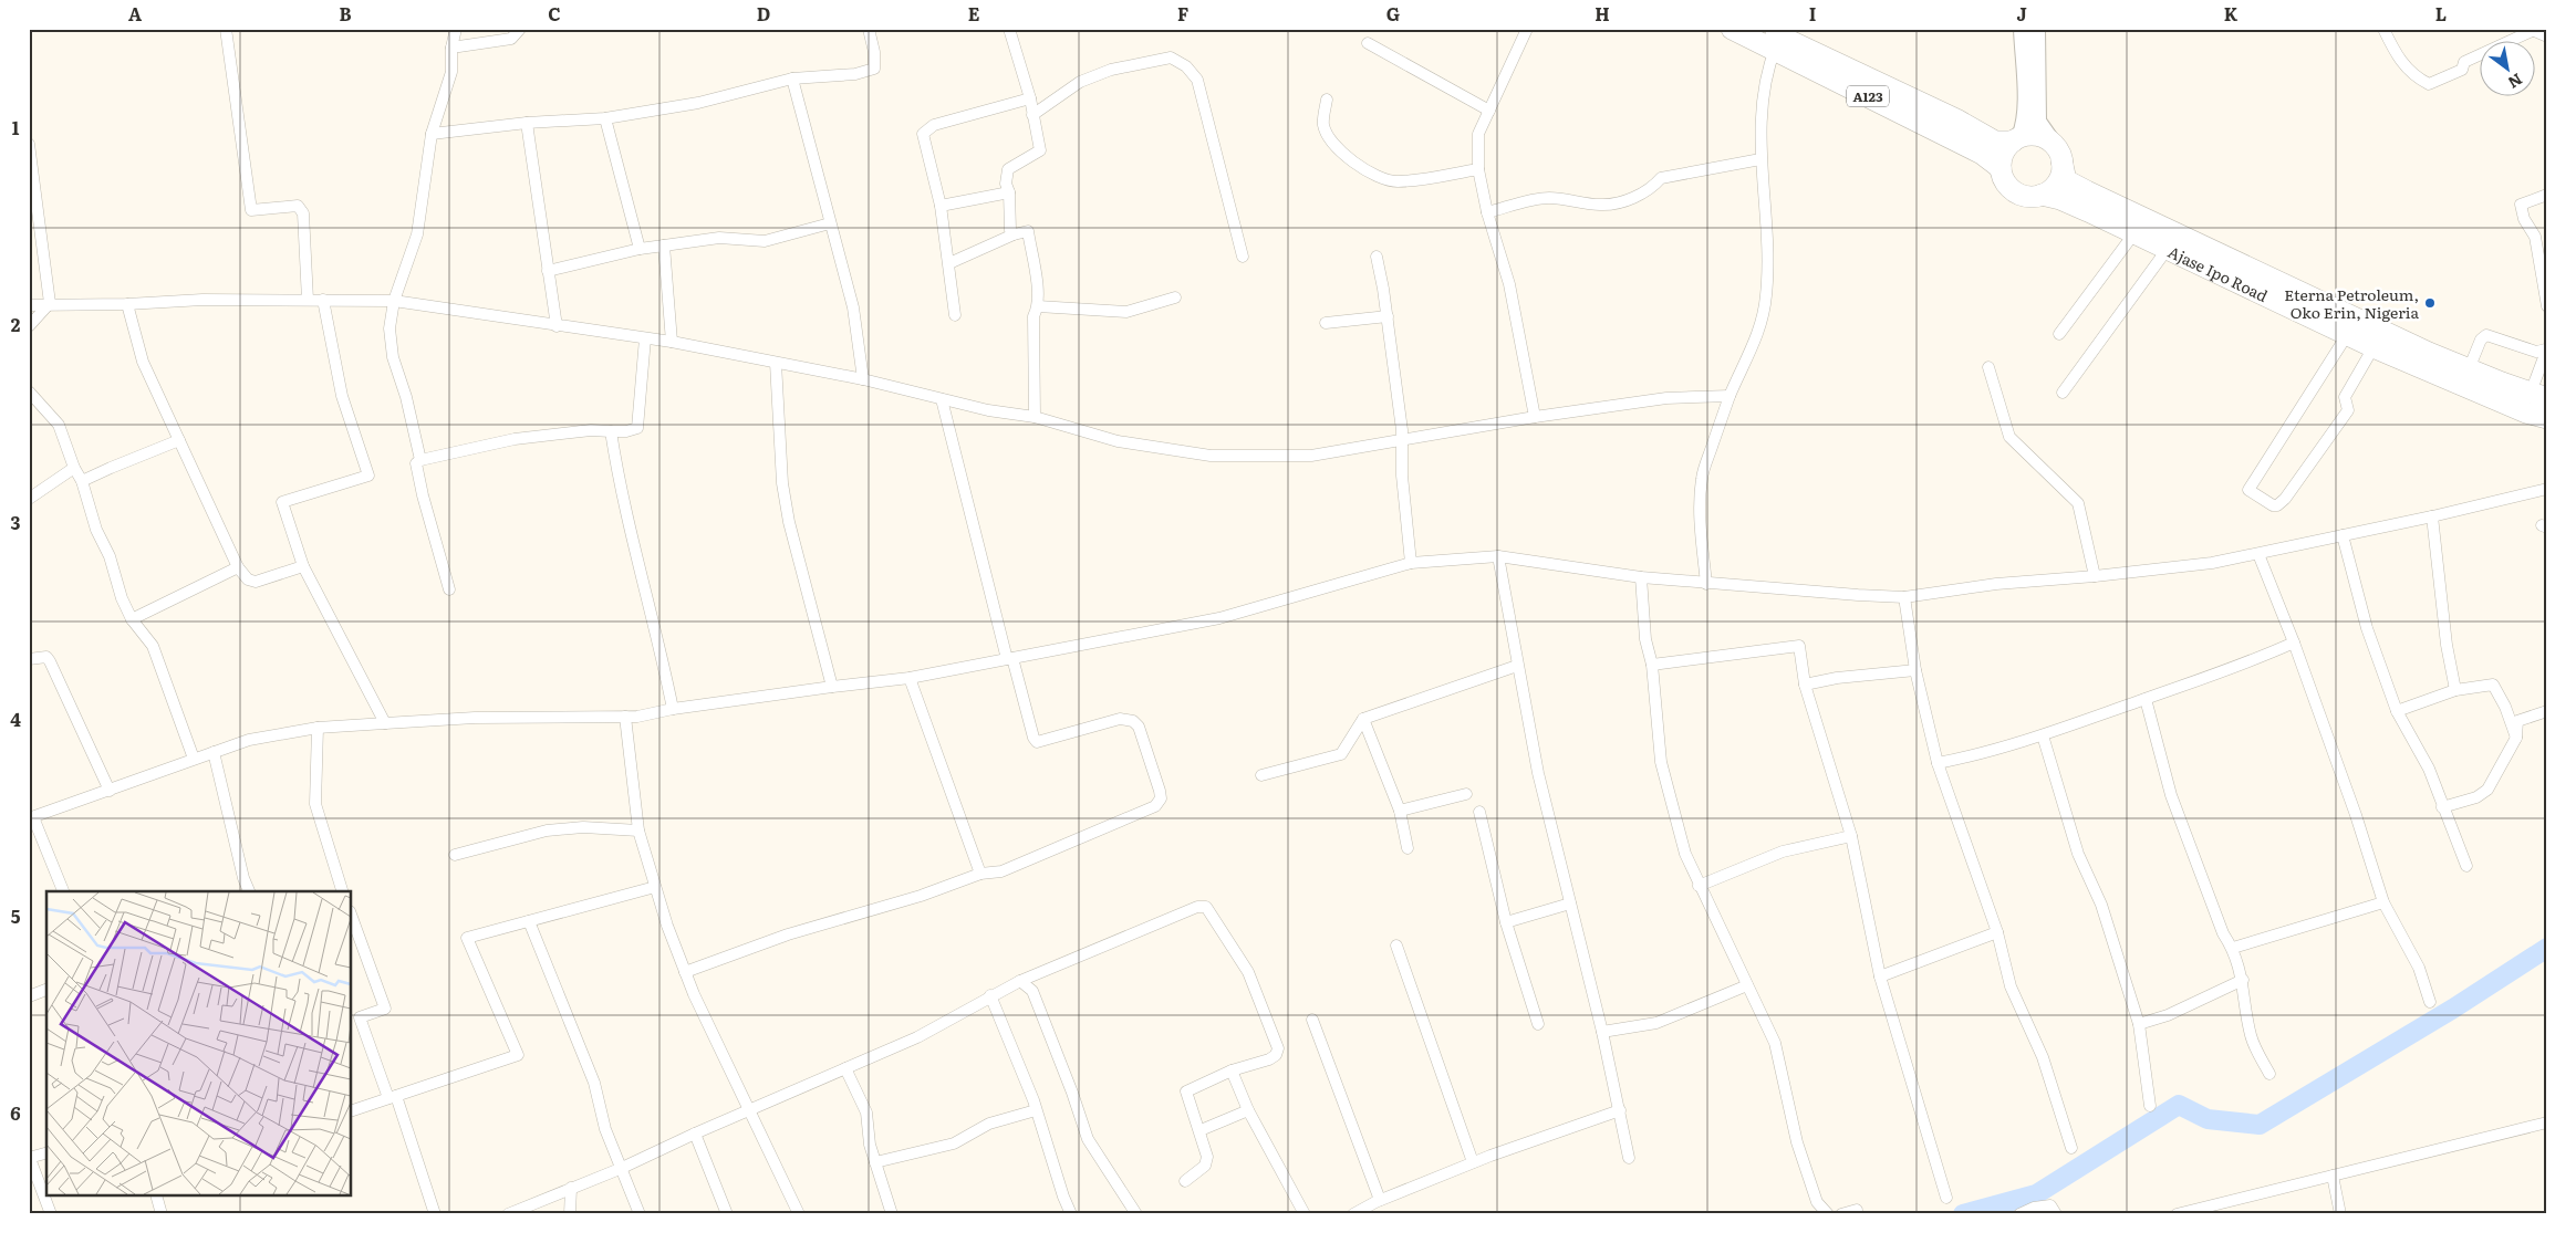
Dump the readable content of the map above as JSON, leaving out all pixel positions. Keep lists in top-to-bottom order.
{
  "streets": {
    "highway": ["A123", "Ajase Ipo Road"]
  },
  "crossings": [
    ["A123", "Ajase Ipo Road"]
  ],
  "places": ["Eterna Petroleum, Oko Erin, Nigeria"],
  "north": "bottom right",
  "grid": {
    "columns": [
      "A",
      "B",
      "C",
      "D",
      "E",
      "F",
      "G",
      "H",
      "I",
      "J",
      "K",
      "L"
    ],
    "rows": [
      "1",
      "2",
      "3",
      "4",
      "5",
      "6"
    ]
  }
}
